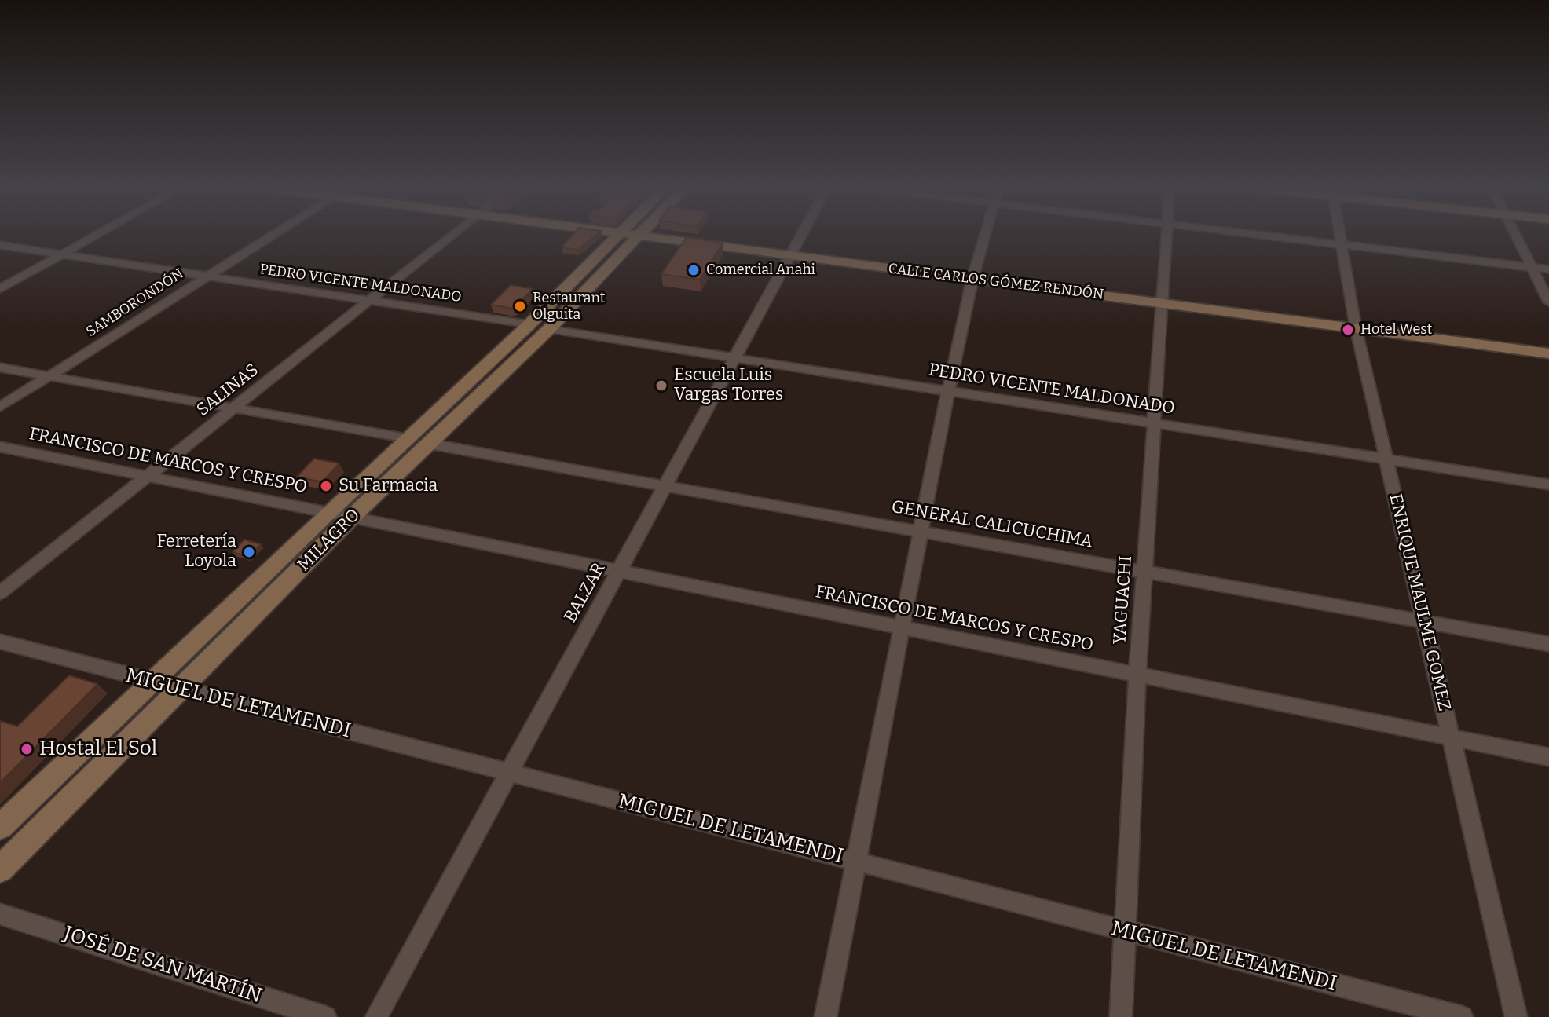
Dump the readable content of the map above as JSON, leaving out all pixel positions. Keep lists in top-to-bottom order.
{
  "streets": {
    "main road": ["CALLE CARLOS GÓMEZ RENDÓN", "MILAGRO"],
    "street": [
      "PEDRO VICENTE MALDONADO",
      "SAMBORONDÓN",
      "SALINAS",
      "FRANCISCO DE MARCOS Y CRESPO",
      "GENERAL CALICUCHIMA",
      "BALZAR",
      "YAGUACHI",
      "ENRIQUE MAULME GOMEZ",
      "MIGUEL DE LETAMENDI",
      "JOSÉ DE SAN MARTÍN"
    ]
  },
  "crossings": [
    ["CALLE CARLOS GÓMEZ RENDÓN", "MILAGRO"],
    ["CALLE CARLOS GÓMEZ RENDÓN", "BALZAR"],
    ["CALLE CARLOS GÓMEZ RENDÓN", "YAGUACHI"],
    ["CALLE CARLOS GÓMEZ RENDÓN", "ENRIQUE MAULME GOMEZ"],
    ["PEDRO VICENTE MALDONADO", "SAMBORONDÓN"],
    ["PEDRO VICENTE MALDONADO", "SALINAS"],
    ["PEDRO VICENTE MALDONADO", "MILAGRO"],
    ["PEDRO VICENTE MALDONADO", "BALZAR"],
    ["PEDRO VICENTE MALDONADO", "YAGUACHI"],
    ["PEDRO VICENTE MALDONADO", "ENRIQUE MAULME GOMEZ"],
    ["SALINAS", "FRANCISCO DE MARCOS Y CRESPO"],
    ["FRANCISCO DE MARCOS Y CRESPO", "MILAGRO"],
    ["FRANCISCO DE MARCOS Y CRESPO", "BALZAR"],
    ["FRANCISCO DE MARCOS Y CRESPO", "YAGUACHI"],
    ["FRANCISCO DE MARCOS Y CRESPO", "ENRIQUE MAULME GOMEZ"],
    ["GENERAL CALICUCHIMA", "MILAGRO"],
    ["GENERAL CALICUCHIMA", "BALZAR"],
    ["GENERAL CALICUCHIMA", "YAGUACHI"],
    ["GENERAL CALICUCHIMA", "ENRIQUE MAULME GOMEZ"],
    ["MILAGRO", "MIGUEL DE LETAMENDI"],
    ["BALZAR", "MIGUEL DE LETAMENDI"],
    ["YAGUACHI", "MIGUEL DE LETAMENDI"]
  ],
  "places": [
    "Comercial Anahi",
    "Restaurant Olguita",
    "Hotel West",
    "Escuela Luis Vargas Torres",
    "Su Farmacia",
    "Ferretería Loyola",
    "Hostal El Sol"
  ]
}
